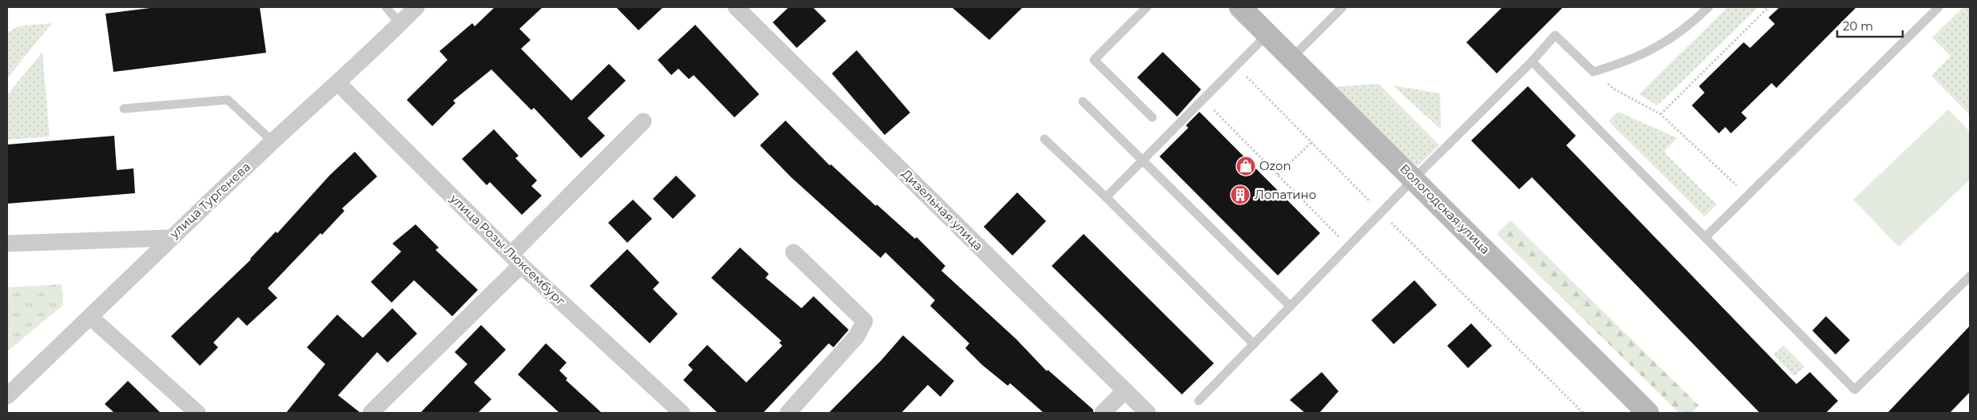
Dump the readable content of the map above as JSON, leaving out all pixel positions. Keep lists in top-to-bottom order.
{
  "streets": {
    "main road": ["Вологодская улица"],
    "street": ["улица Тургенева", "Дизельная улица", "улица Розы Люксембург"]
  },
  "crossings": [
    ["улица Тургенева", "улица Розы Люксембург"]
  ],
  "places": {
    "shop": ["Ozon"],
    "building": ["Лопатино"]
  },
  "scale_bar": "20 m"
}
